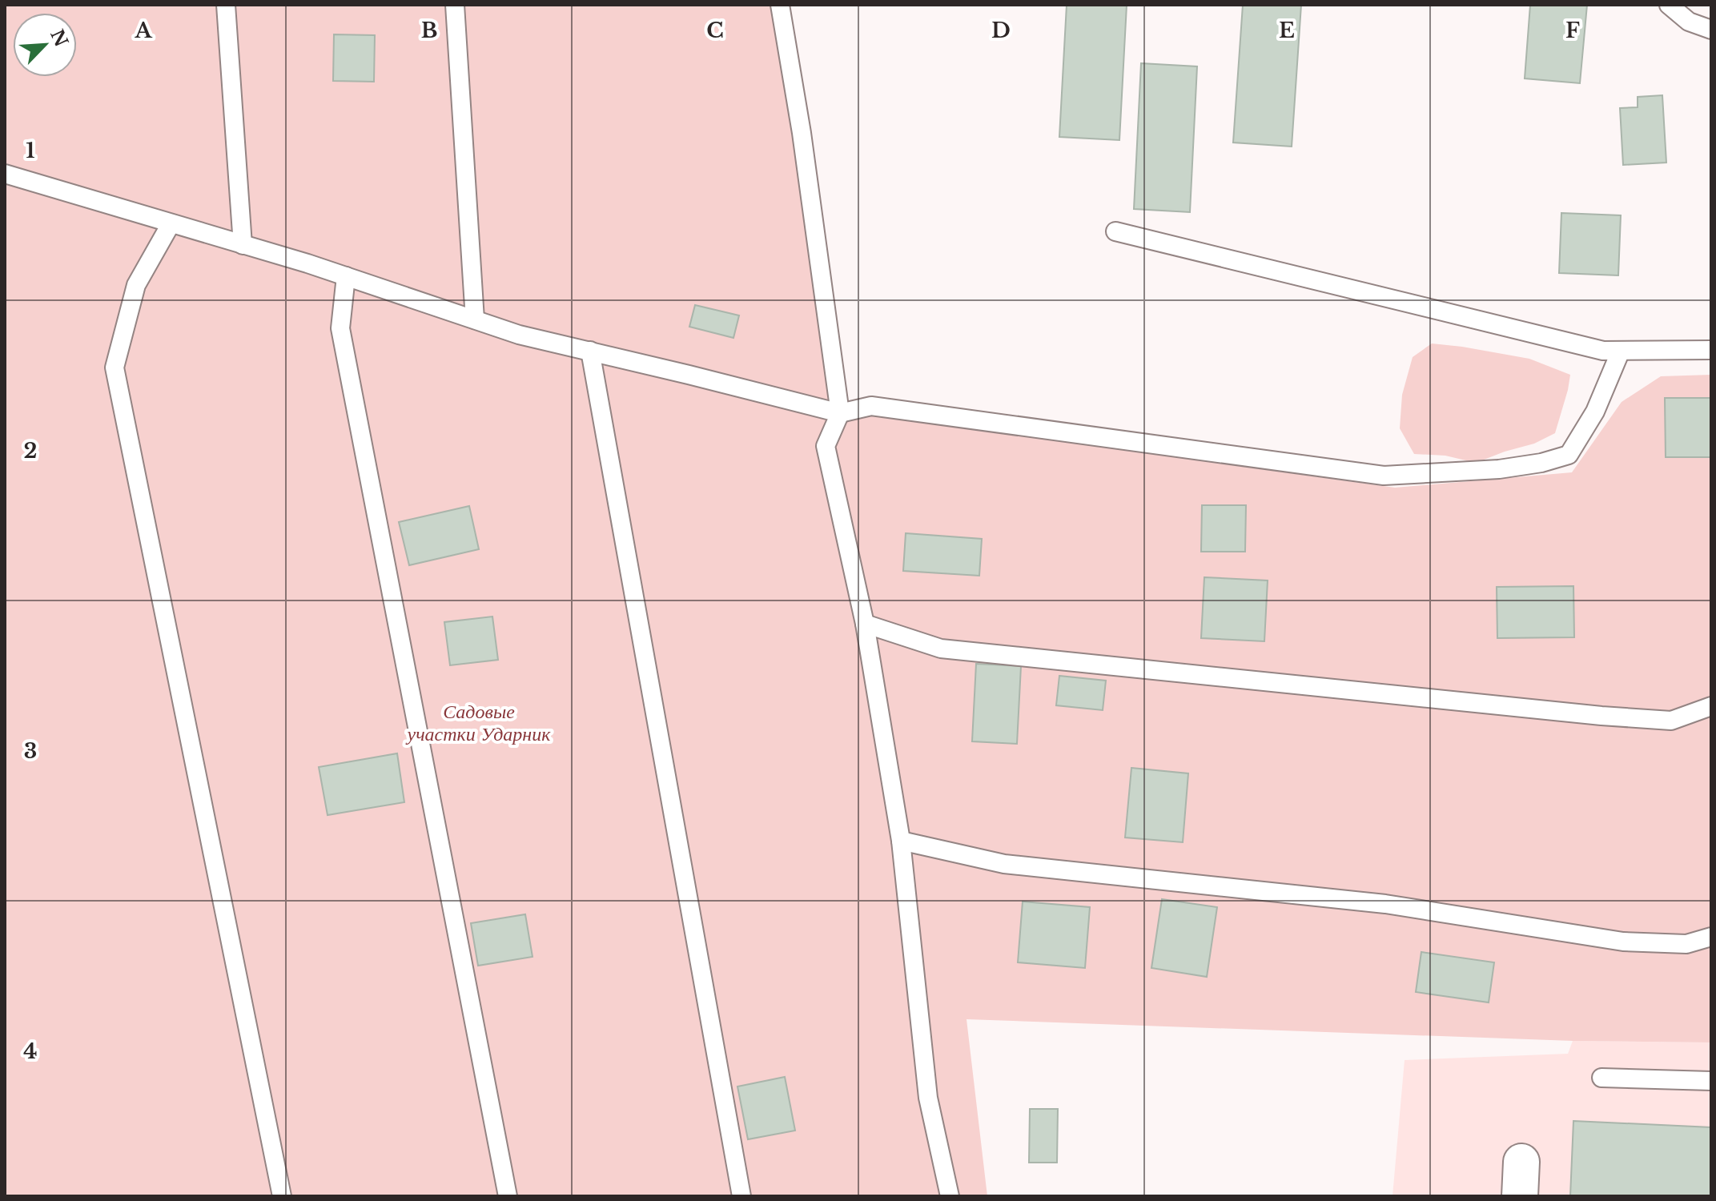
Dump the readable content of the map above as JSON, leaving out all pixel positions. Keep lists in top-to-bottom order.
{
  "parks": ["Садовые участки Ударник"],
  "north": "top right",
  "grid": {
    "columns": [
      "A",
      "B",
      "C",
      "D",
      "E",
      "F"
    ],
    "rows": [
      "1",
      "2",
      "3",
      "4"
    ]
  }
}
